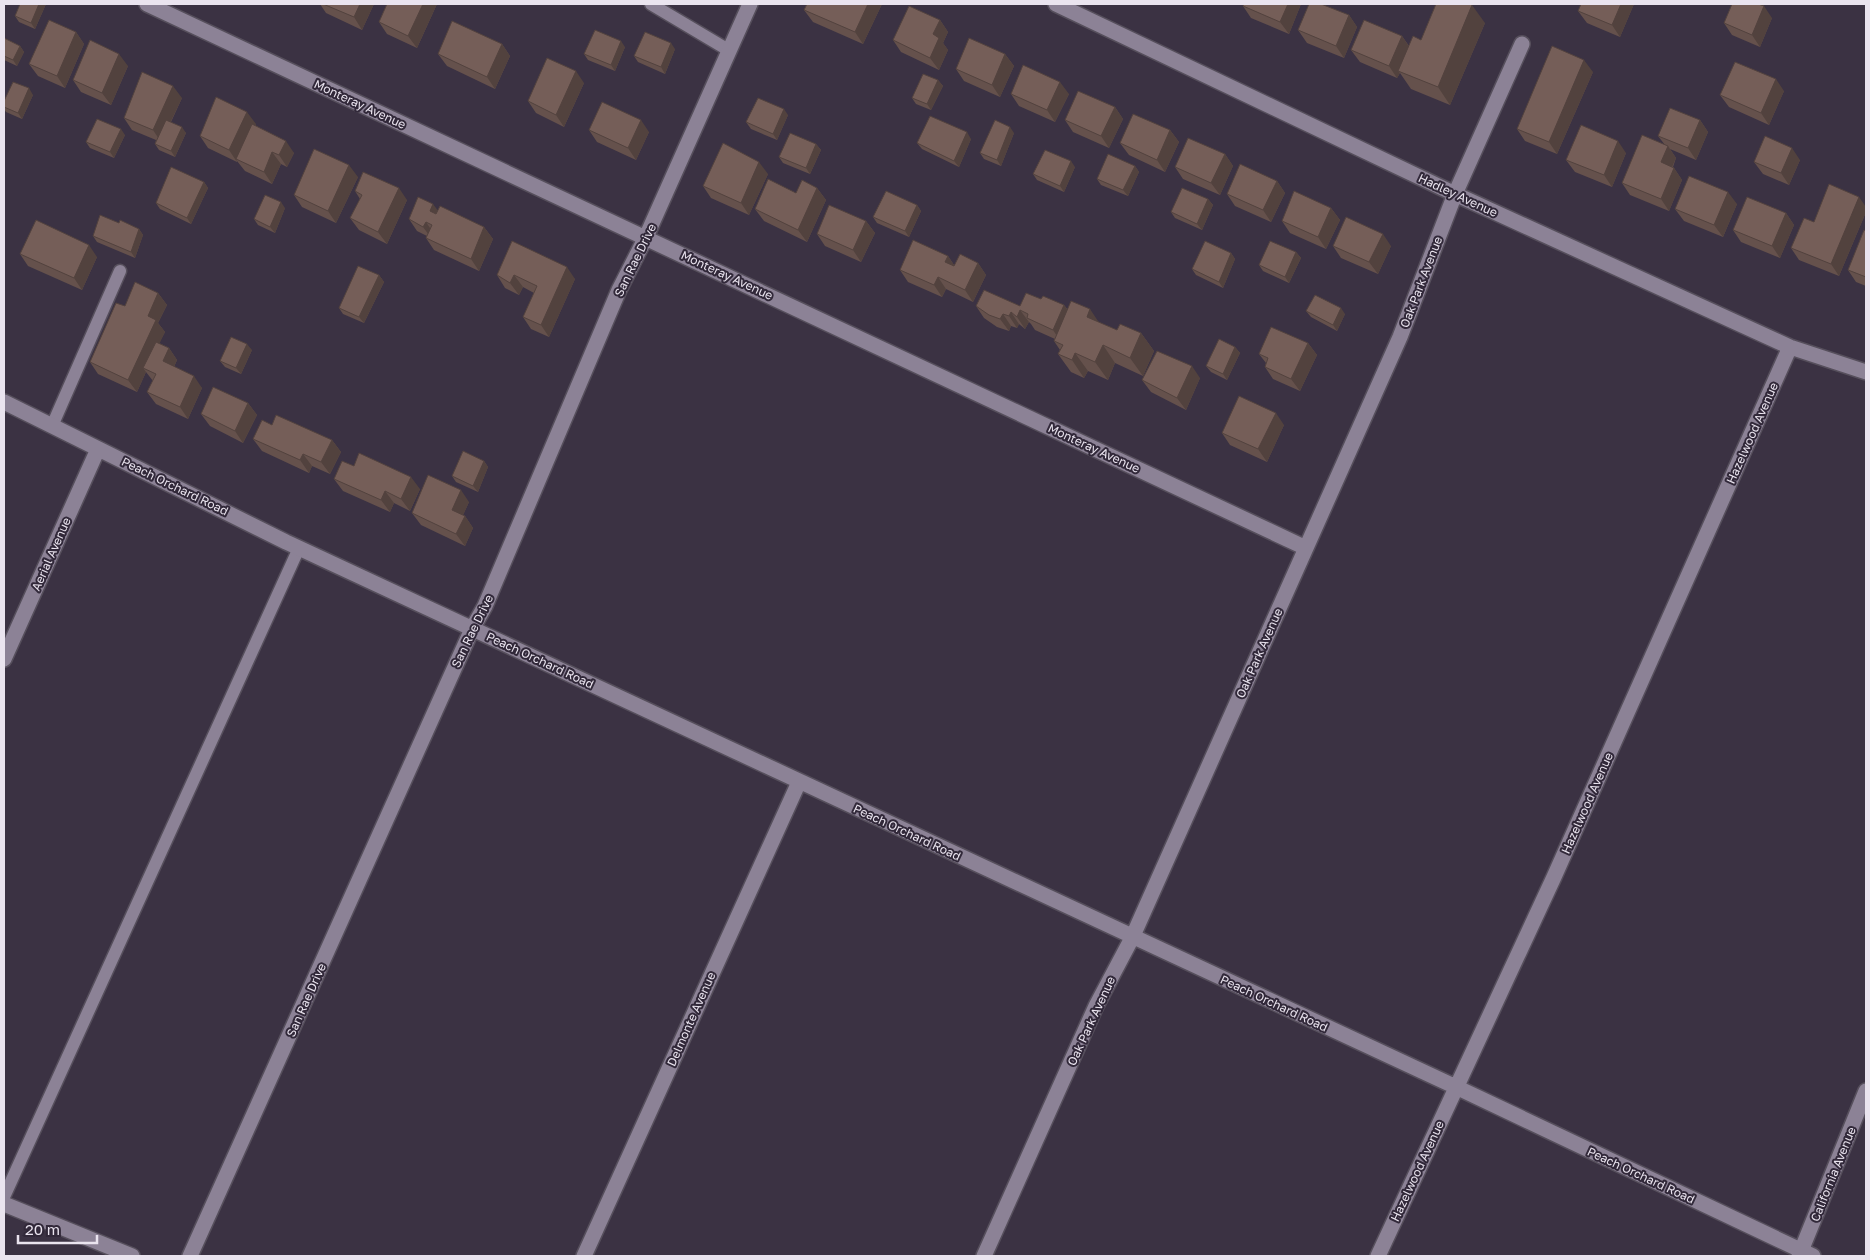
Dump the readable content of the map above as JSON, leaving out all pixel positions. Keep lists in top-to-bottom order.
{
  "streets": {
    "street": [
      "Monteray Avenue",
      "Hadley Avenue",
      "San Rae Drive",
      "Oak Park Avenue",
      "Hazelwood Avenue",
      "Peach Orchard Road",
      "Aerial Avenue",
      "Delmonte Avenue",
      "California Avenue"
    ]
  },
  "crossings": [
    ["Monteray Avenue", "San Rae Drive"],
    ["Monteray Avenue", "Oak Park Avenue"],
    ["Hadley Avenue", "Oak Park Avenue"],
    ["Hadley Avenue", "Hazelwood Avenue"],
    ["San Rae Drive", "Peach Orchard Road"],
    ["Oak Park Avenue", "Peach Orchard Road"],
    ["Hazelwood Avenue", "Peach Orchard Road"],
    ["Peach Orchard Road", "Aerial Avenue"],
    ["Peach Orchard Road", "Delmonte Avenue"],
    ["Peach Orchard Road", "California Avenue"]
  ],
  "scale_bar": "20 m"
}
